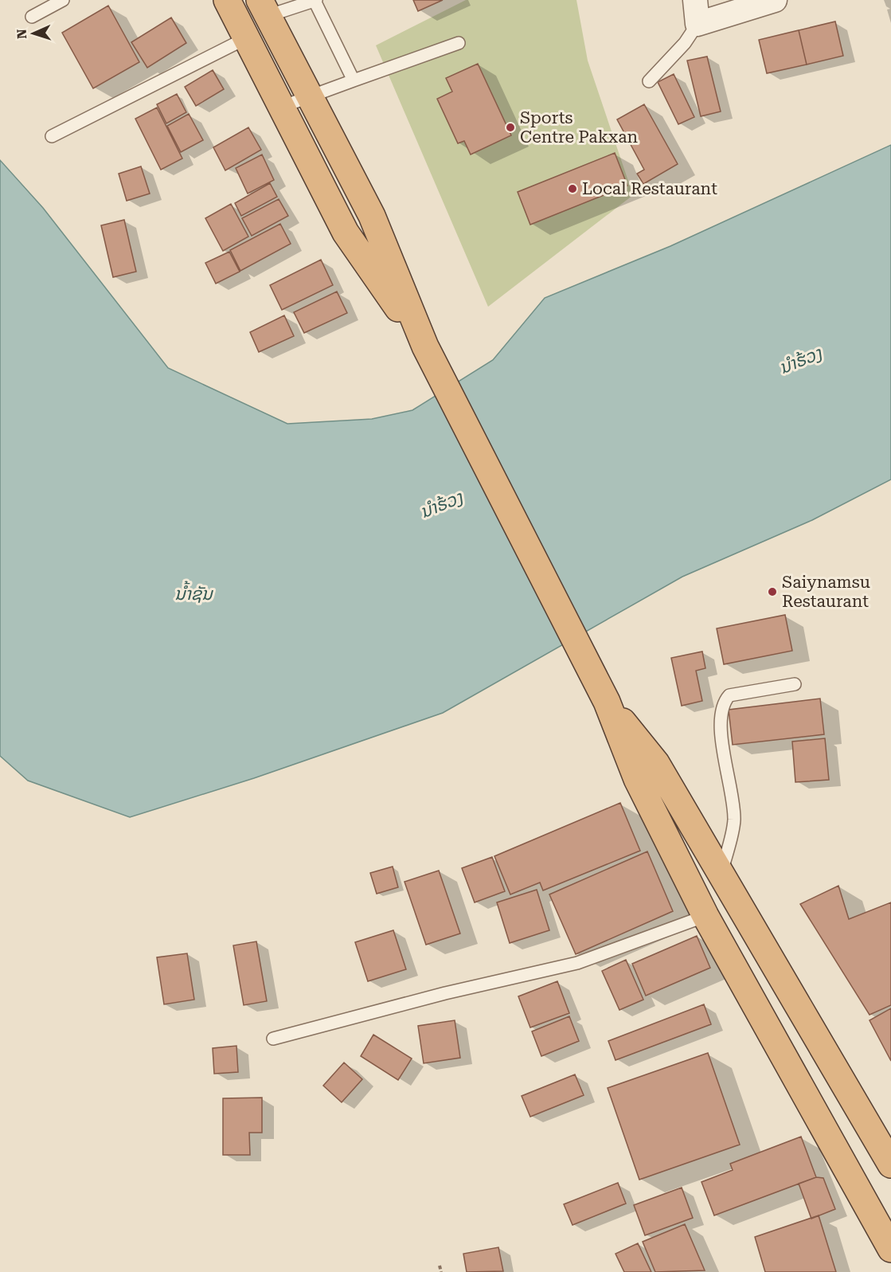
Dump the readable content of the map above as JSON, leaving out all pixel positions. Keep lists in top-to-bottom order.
{
  "water": ["ນຳ້ຮວງ", "ນ້ຳຊັນ"],
  "places": ["Sports Centre Pakxan", "Local Restaurant", "Saiynamsu Restaurant"],
  "north": "left"
}
